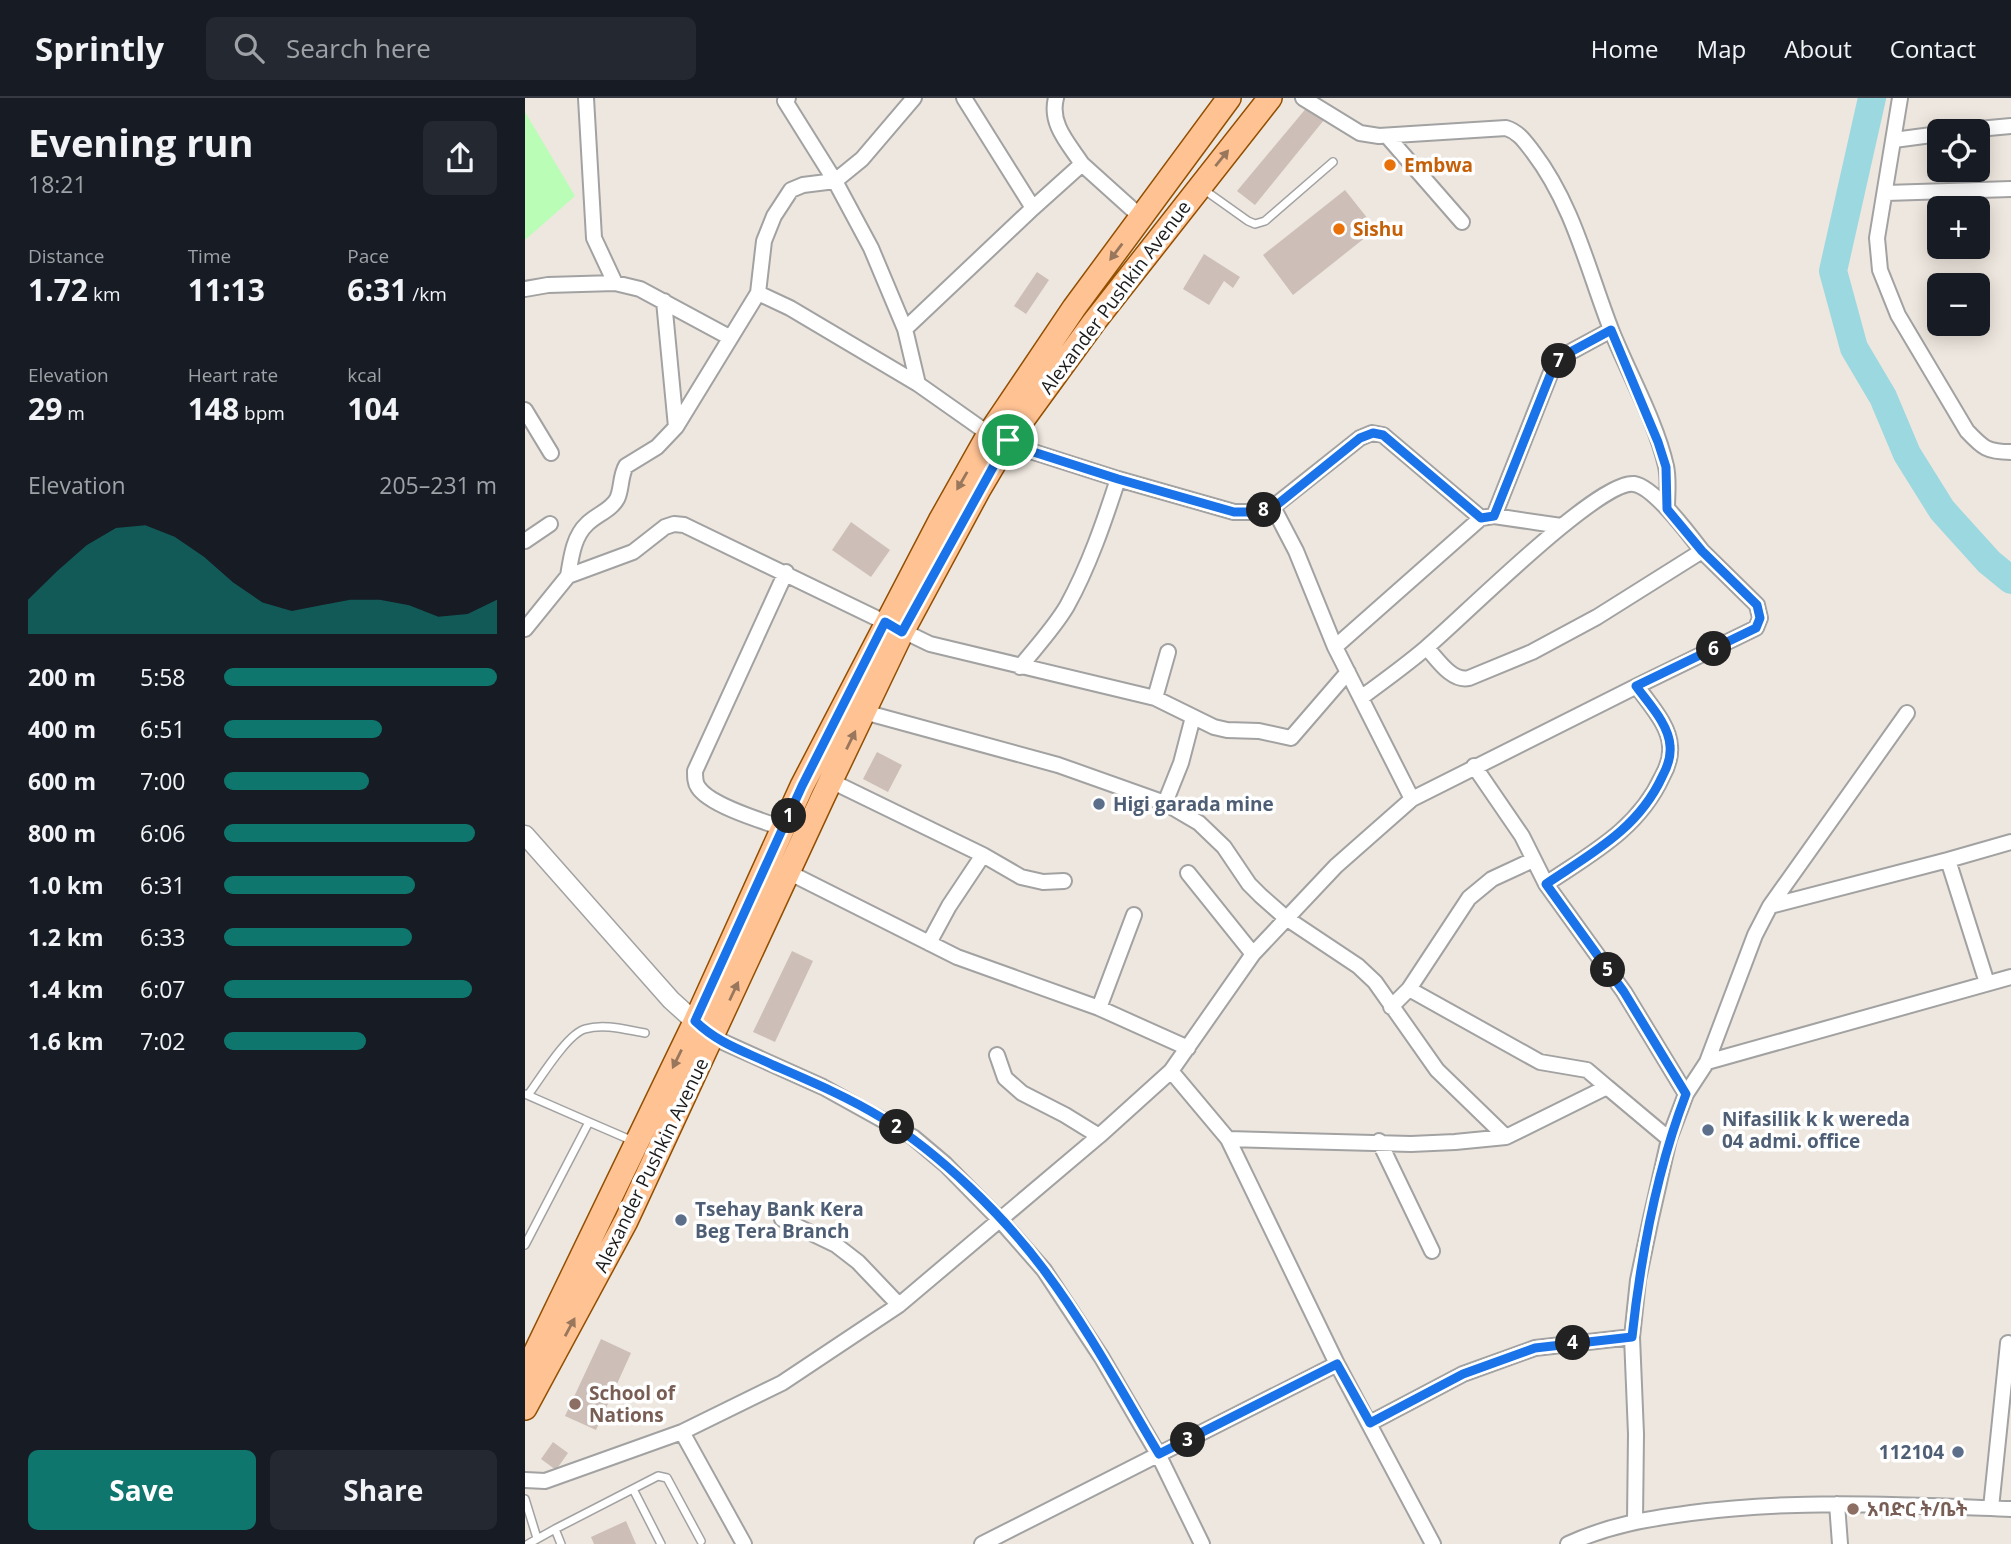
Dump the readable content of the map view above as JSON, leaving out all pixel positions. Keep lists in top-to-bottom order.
{
  "streets": {
    "main road": ["Alexander Pushkin Avenue"]
  },
  "places": [
    "Embwa",
    "Sishu",
    "Higi garada mine",
    "Nifasilik k k wereda 04 admi. office",
    "Tsehay Bank Kera Beg Tera Branch",
    "School of Nations",
    "112104",
    "አባድር ት/ቤት"
  ],
  "page": {
    "header": "Sprintly",
    "search": "Search here",
    "nav": [
      "Home",
      "Map",
      "About",
      "Contact"
    ],
    "heading": ["Evening run", "18:21"],
    "map_buttons": ["+", "−"],
    "stats": [
      ["Distance", "1.72 km"],
      ["Time", "11:13"],
      ["Pace", "6:31 /km"],
      ["Elevation", "29 m"],
      ["Heart rate", "148 bpm"],
      ["kcal", "104"]
    ],
    "pins": [
      "7",
      "8",
      "6",
      "1",
      "5",
      "2",
      "4",
      "3"
    ],
    "chart": ["Elevation", "205–231 m"],
    "list": [
      {
        "name": "200 m",
        "note": "5:58"
      },
      {
        "name": "400 m",
        "note": "6:51"
      },
      {
        "name": "600 m",
        "note": "7:00"
      },
      {
        "name": "800 m",
        "note": "6:06"
      },
      {
        "name": "1.0 km",
        "note": "6:31"
      },
      {
        "name": "1.2 km",
        "note": "6:33"
      },
      {
        "name": "1.4 km",
        "note": "6:07"
      },
      {
        "name": "1.6 km",
        "note": "7:02"
      }
    ],
    "buttons": ["Save", "Share"]
  }
}
